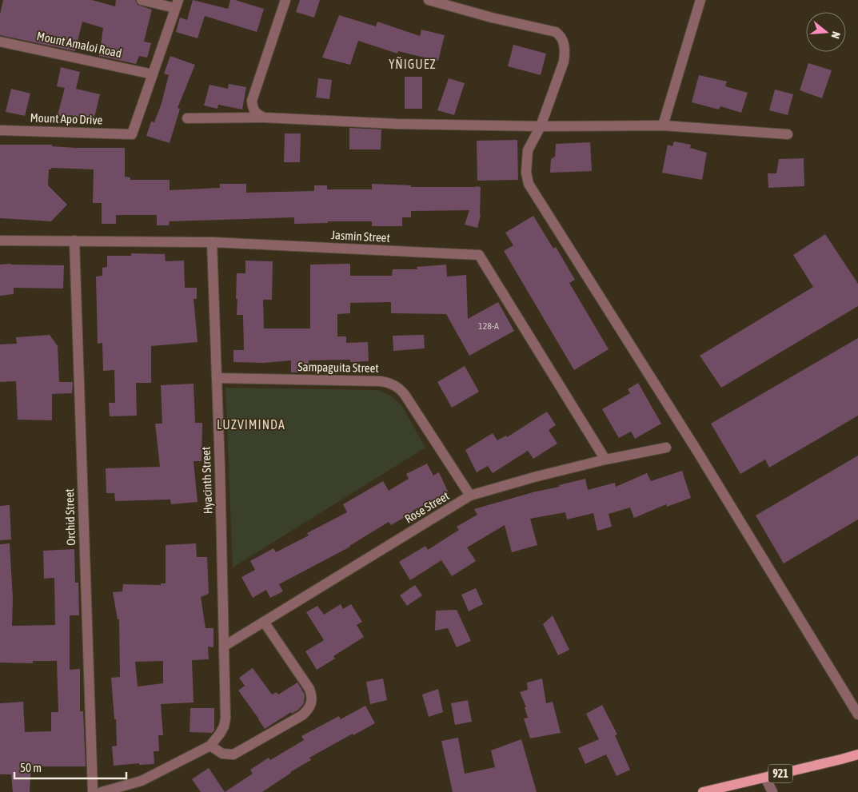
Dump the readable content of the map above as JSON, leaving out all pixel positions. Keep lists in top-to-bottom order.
{
  "streets": {
    "main road": ["921"],
    "street": [
      "Mount Amaloi Road",
      "Mount Apo Drive",
      "Jasmin Street",
      "Sampaguita Street",
      "Hyacinth Street",
      "Rose Street",
      "Orchid Street"
    ]
  },
  "crossings": [
    ["Mount Amaloi Road", "Mount Apo Drive"],
    ["Jasmin Street", "Hyacinth Street"],
    ["Jasmin Street", "Rose Street"],
    ["Jasmin Street", "Orchid Street"],
    ["Sampaguita Street", "Hyacinth Street"],
    ["Sampaguita Street", "Rose Street"],
    ["Hyacinth Street", "Rose Street"]
  ],
  "districts": ["YÑIGUEZ", "LUZVIMINDA"],
  "house_numbers": ["128-A"],
  "scale_bar": "50 m",
  "north": "right"
}
